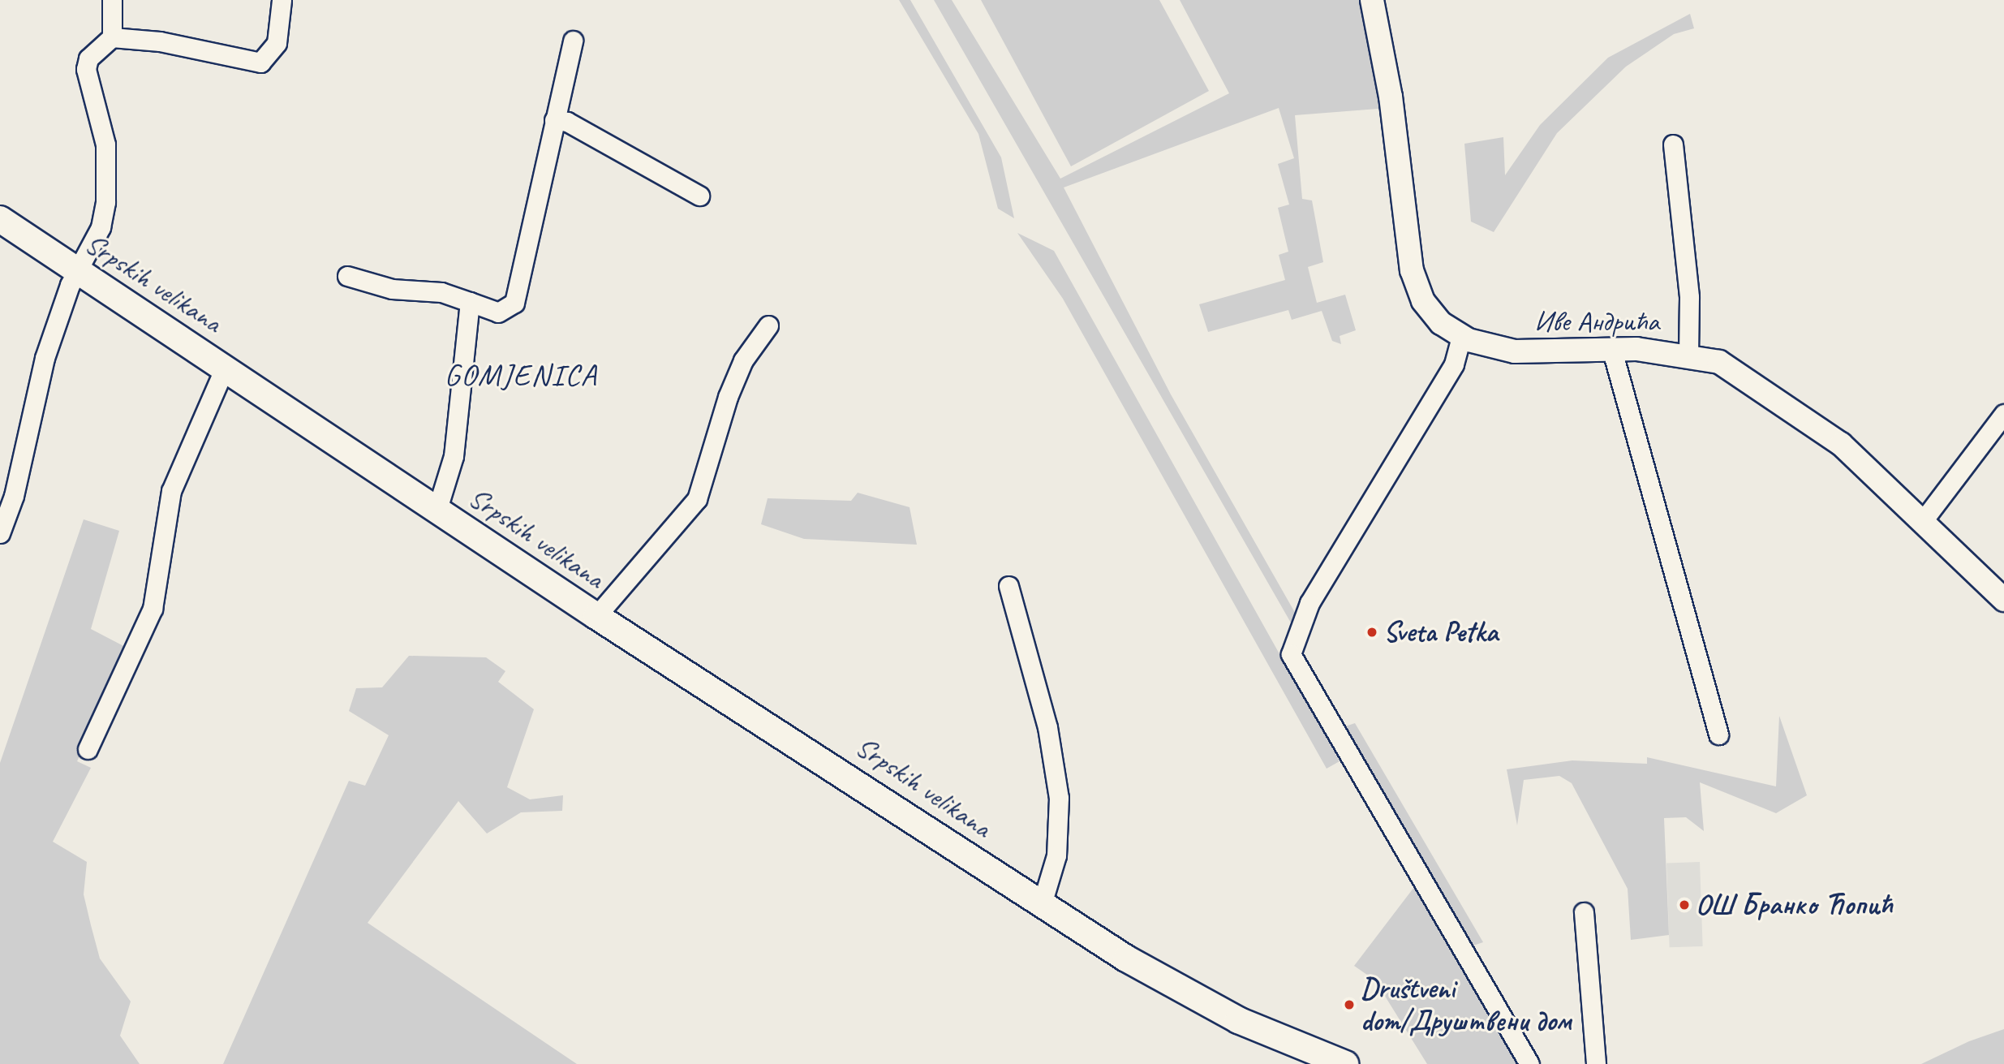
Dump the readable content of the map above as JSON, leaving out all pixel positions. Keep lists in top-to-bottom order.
{
  "streets": {
    "main road": ["Srpskih velikana"],
    "street": ["Иве Андрића"]
  },
  "districts": ["GOMJENICA"],
  "places": ["Sveta Petka", "ОШ Бранко Ћопић", "Društveni dom/Друштвени дом"]
}
